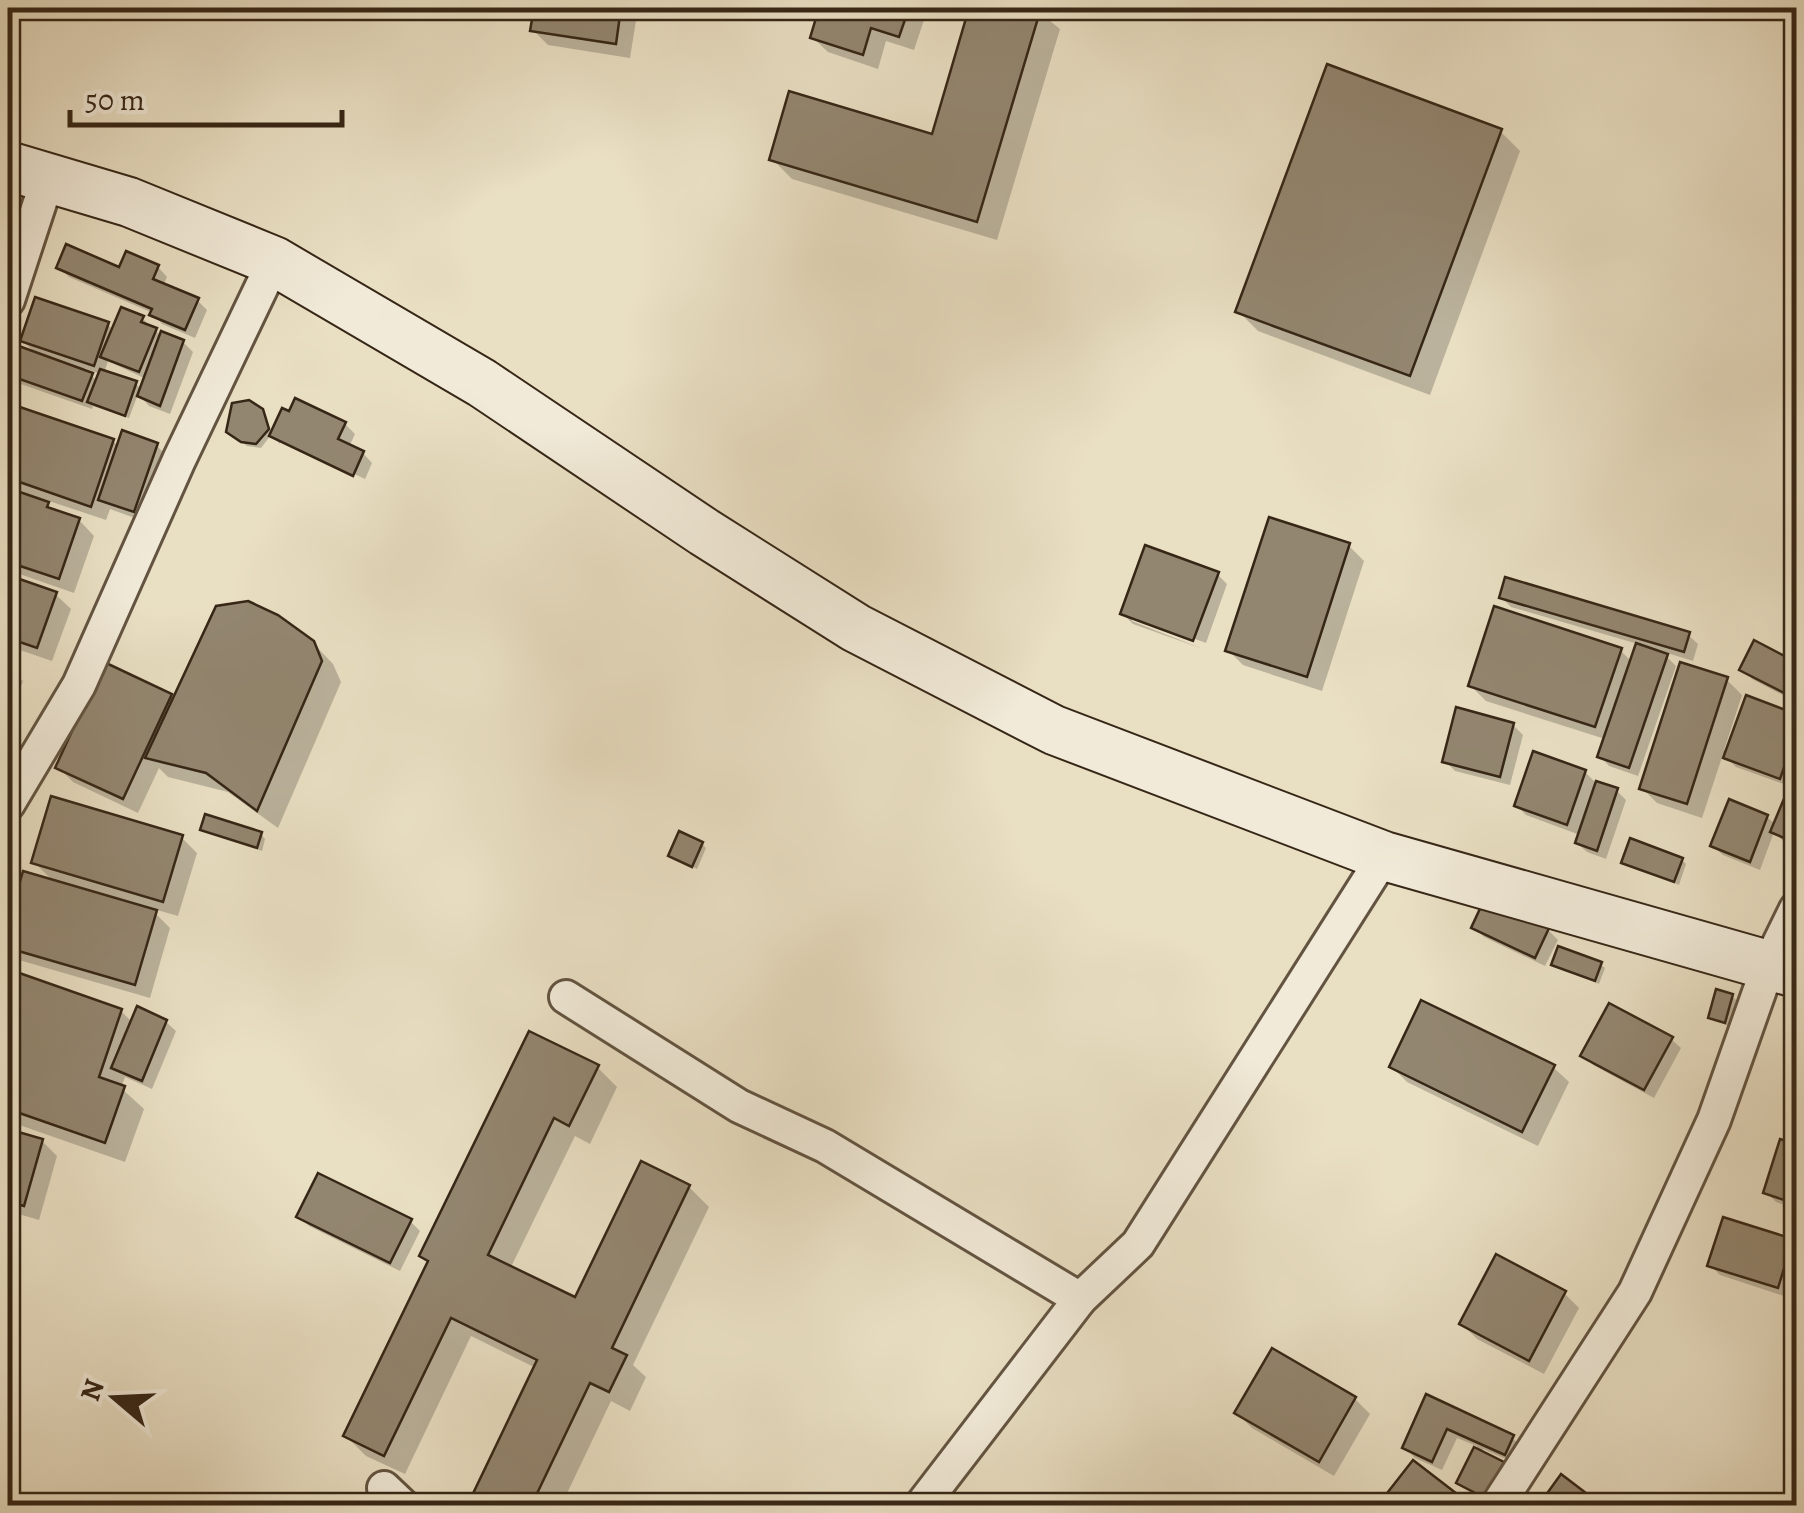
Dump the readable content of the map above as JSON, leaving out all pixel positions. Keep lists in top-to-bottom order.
{
  "scale_bar": "50 m",
  "north": "left"
}
